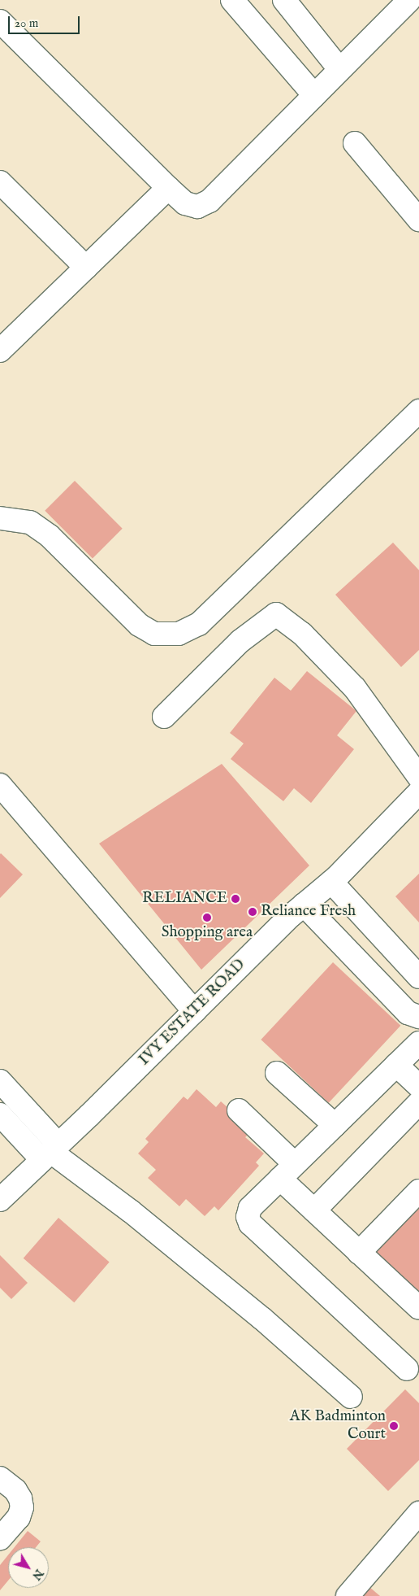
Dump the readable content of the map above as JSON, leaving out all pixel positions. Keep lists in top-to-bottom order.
{
  "streets": {
    "street": ["IVY ESTATE ROAD"]
  },
  "places": [
    "RELIANCE",
    "Reliance Fresh",
    "Shopping area",
    "AK Badminton Court"
  ],
  "scale_bar": "20 m",
  "north": "bottom right"
}
